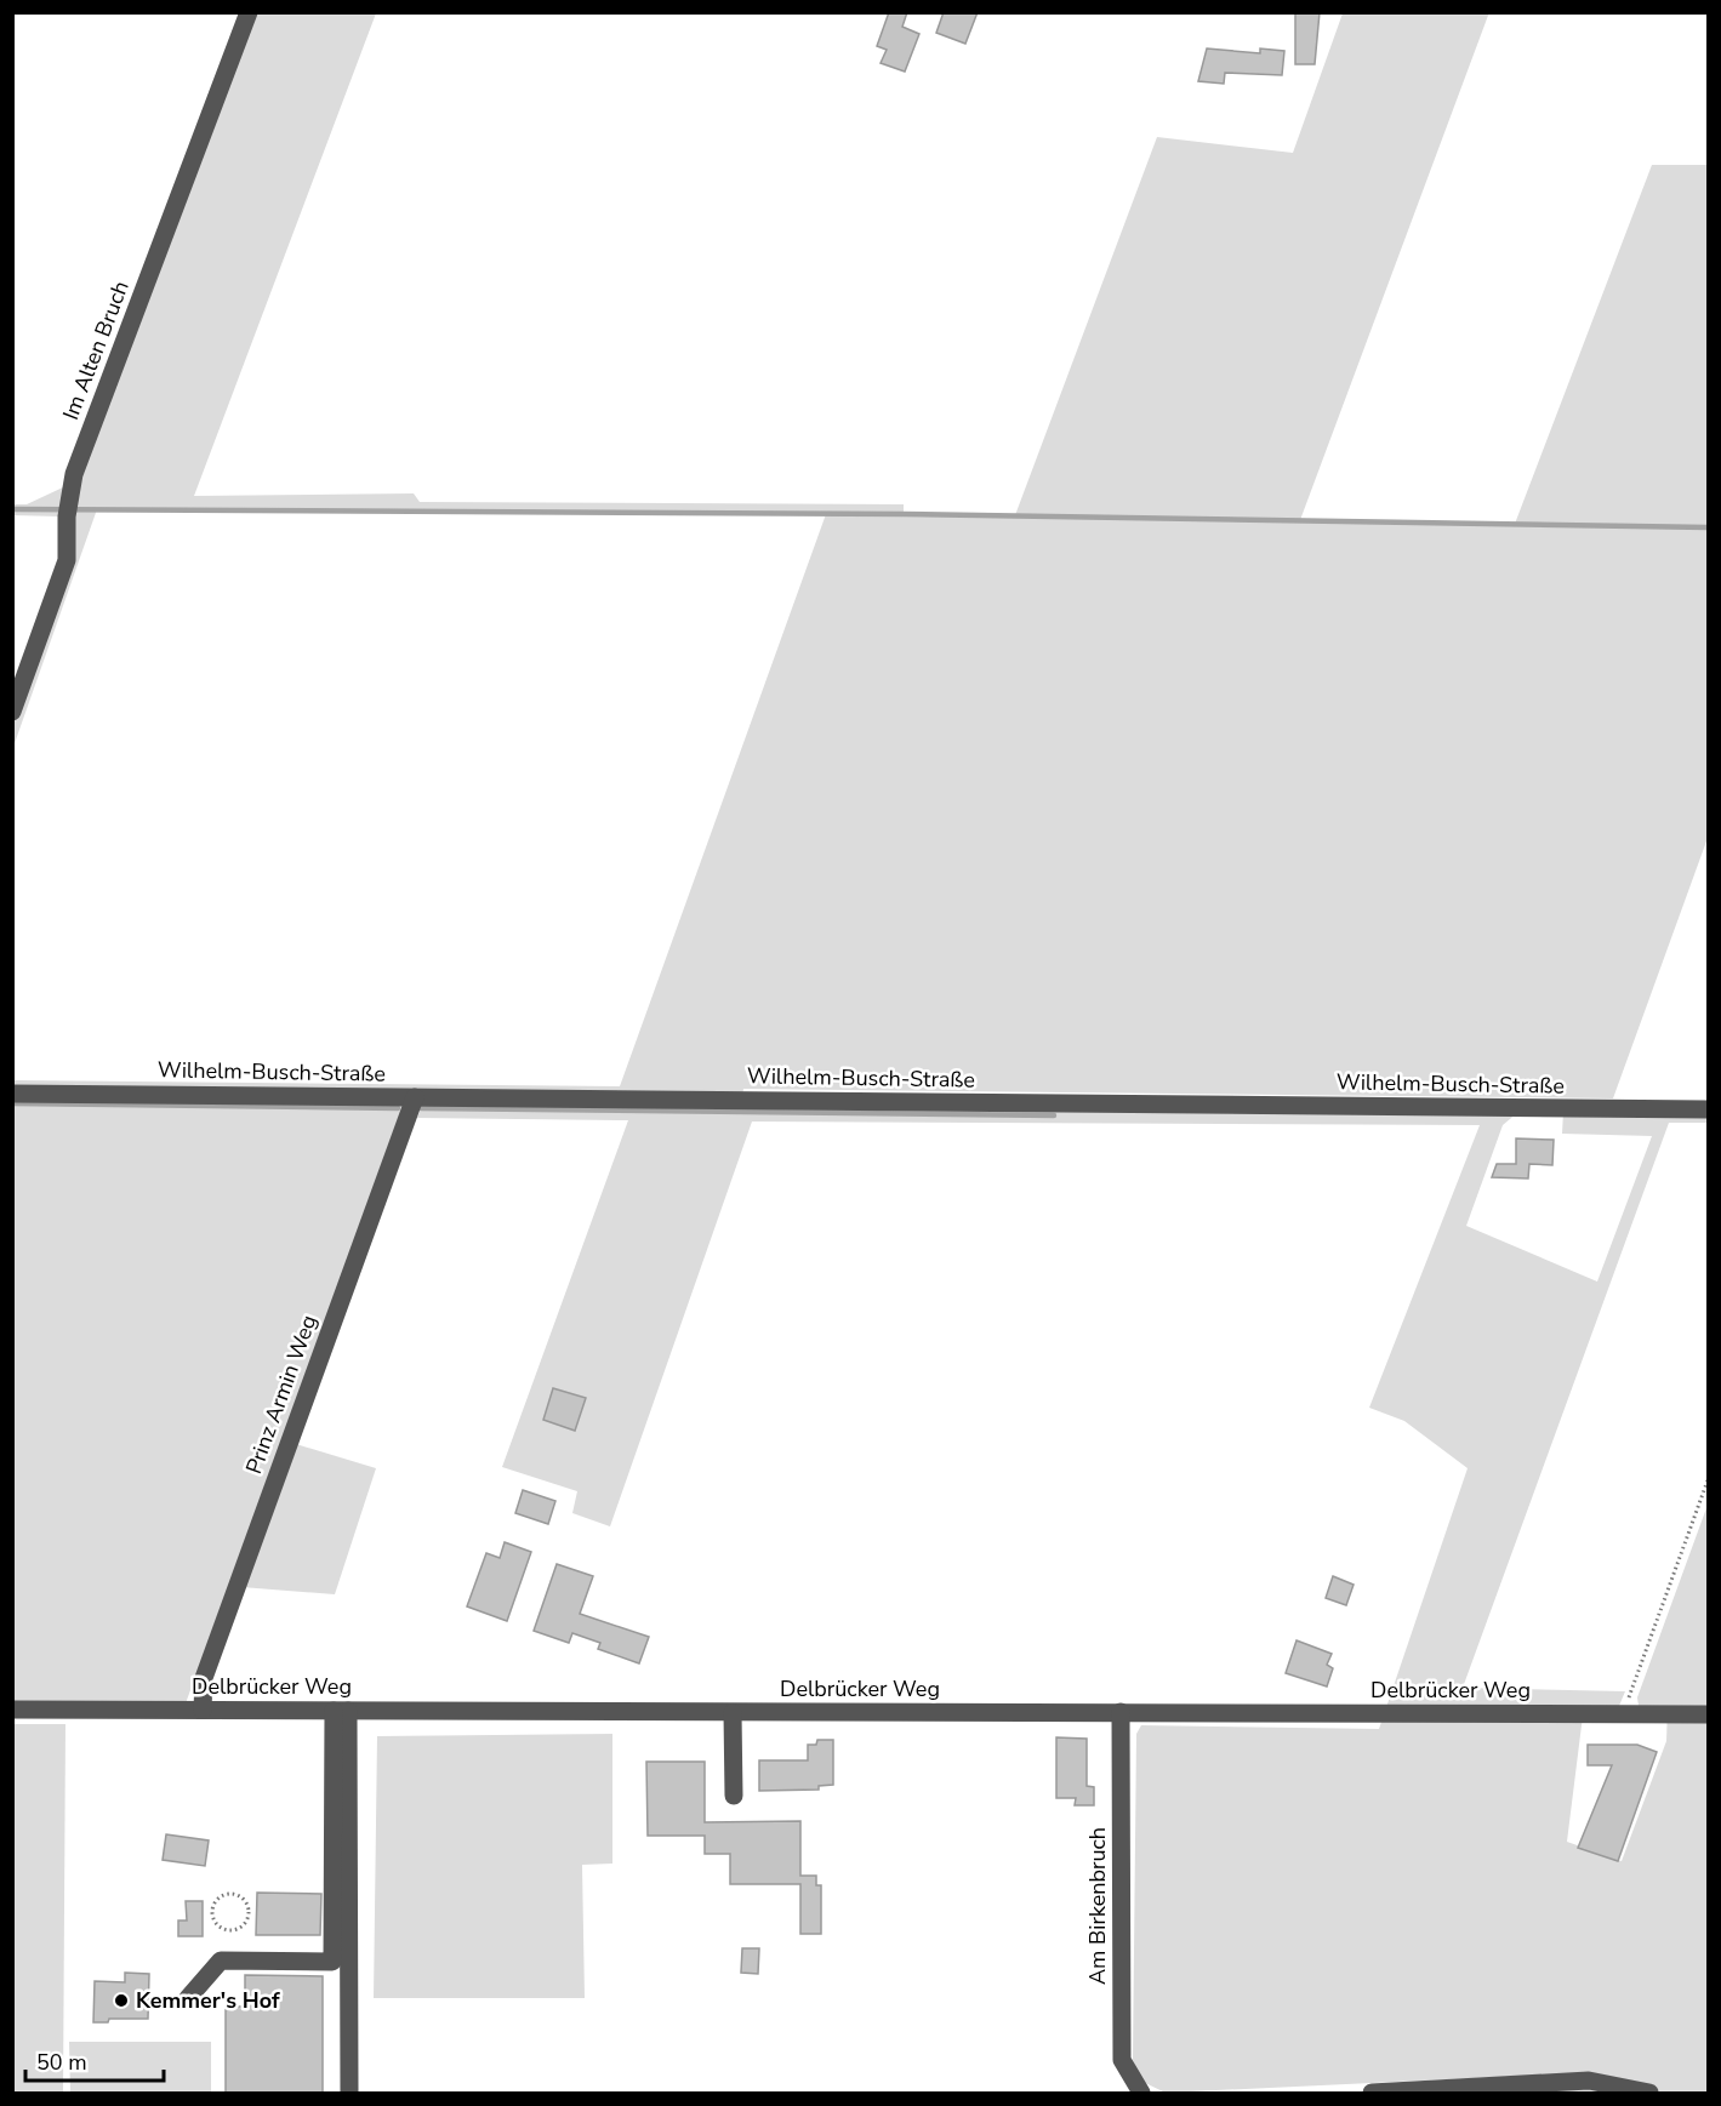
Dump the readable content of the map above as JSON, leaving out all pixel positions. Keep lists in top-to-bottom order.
{
  "streets": {
    "street": [
      "Im Alten Bruch",
      "Wilhelm-Busch-Straße",
      "Prinz Armin Weg",
      "Delbrücker Weg",
      "Am Birkenbruch"
    ]
  },
  "crossings": [
    ["Wilhelm-Busch-Straße", "Prinz Armin Weg"],
    ["Prinz Armin Weg", "Delbrücker Weg"],
    ["Delbrücker Weg", "Am Birkenbruch"]
  ],
  "places": ["Kemmer's Hof"],
  "scale_bar": "50 m"
}
